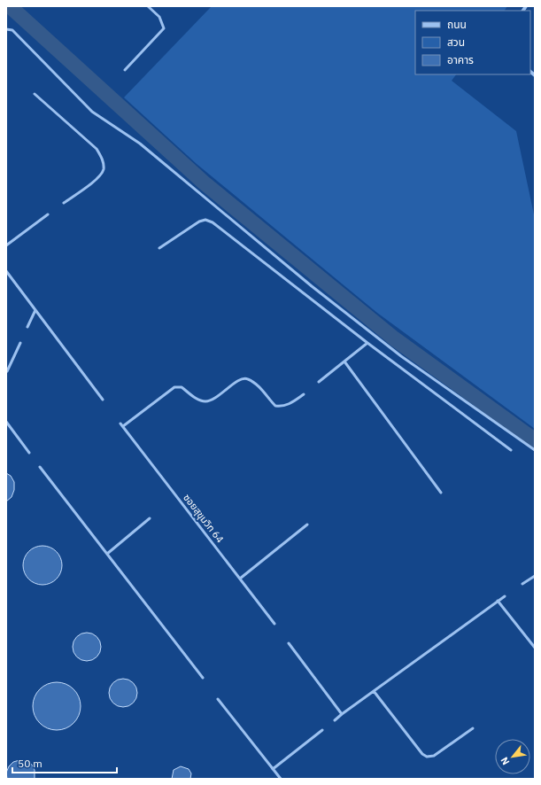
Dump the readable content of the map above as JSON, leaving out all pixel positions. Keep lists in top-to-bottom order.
{
  "streets": {
    "lane": ["ซอยสุขุมวิท 64"]
  },
  "legend": ["ถนน", "สวน", "อาคาร"],
  "scale_bar": "50 m",
  "north": "bottom left"
}
